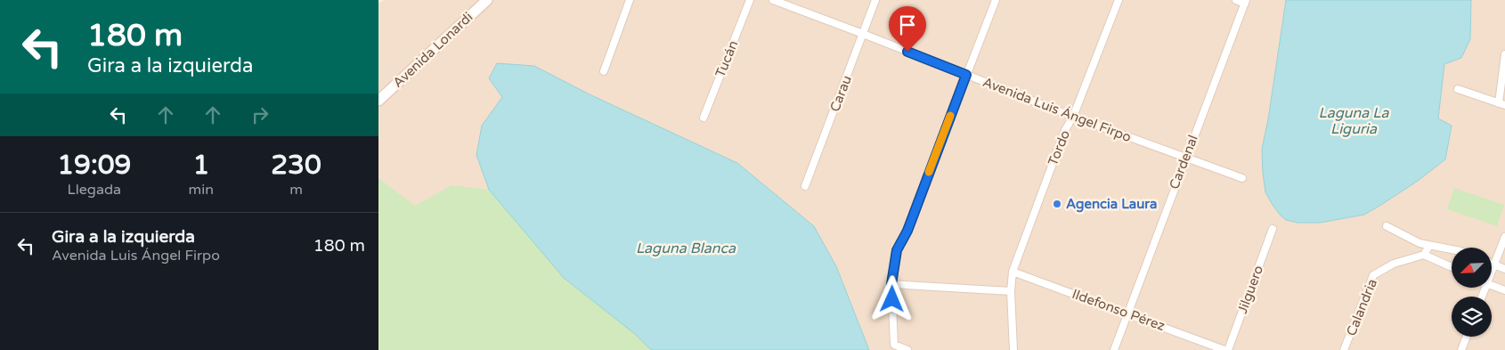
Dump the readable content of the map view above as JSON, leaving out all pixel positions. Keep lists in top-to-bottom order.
{
  "streets": {
    "street": [
      "Avenida Lonardi",
      "Tucán",
      "Carau",
      "Avenida Luis Ángel Firpo",
      "Tordo",
      "Cardenal",
      "Jilguero",
      "Calandria",
      "Ildefonso Pérez"
    ]
  },
  "crossings": [
    ["Carau", "Avenida Luis Ángel Firpo"],
    ["Avenida Luis Ángel Firpo", "Tordo"],
    ["Avenida Luis Ángel Firpo", "Cardenal"],
    ["Tordo", "Ildefonso Pérez"],
    ["Cardenal", "Ildefonso Pérez"]
  ],
  "water": ["Laguna La Liguria", "Laguna Blanca"],
  "places": ["Agencia Laura"],
  "north": "bottom left",
  "page": {
    "turn": ["180 m", "Gira a la izquierda"],
    "eta": [
      "19:09",
      "Llegada",
      "1",
      "min",
      "230",
      "m"
    ],
    "list": [
      {
        "name": "Gira a la izquierda",
        "note": "Avenida Luis Ángel Firpo",
        "value": "180 m"
      }
    ]
  }
}
